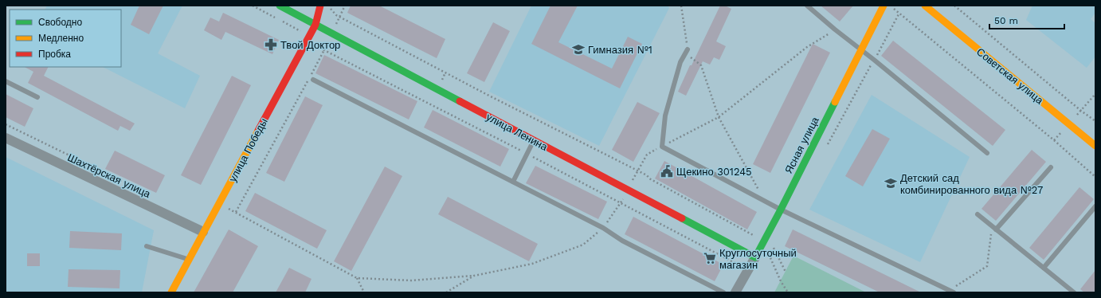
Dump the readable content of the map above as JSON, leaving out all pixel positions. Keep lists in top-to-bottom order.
{
  "streets": {
    "street": [
      "Советская улица",
      "улица Ленина",
      "Ясная улица",
      "улица Победы",
      "Шахтёрская улица"
    ]
  },
  "crossings": [
    ["улица Ленина", "Ясная улица"],
    ["улица Ленина", "улица Победы"],
    ["улица Победы", "Шахтёрская улица"]
  ],
  "places": {
    "pharmacy": ["Твой Доктор"],
    "school or university": ["Гимназия №1", "Детский сад комбинированного вида №27"],
    "public building": ["Щекино 301245"],
    "supermarket": ["Круглосуточный магазин"]
  },
  "legend": ["Свободно", "Медленно", "Пробка"],
  "scale_bar": "50 m"
}
